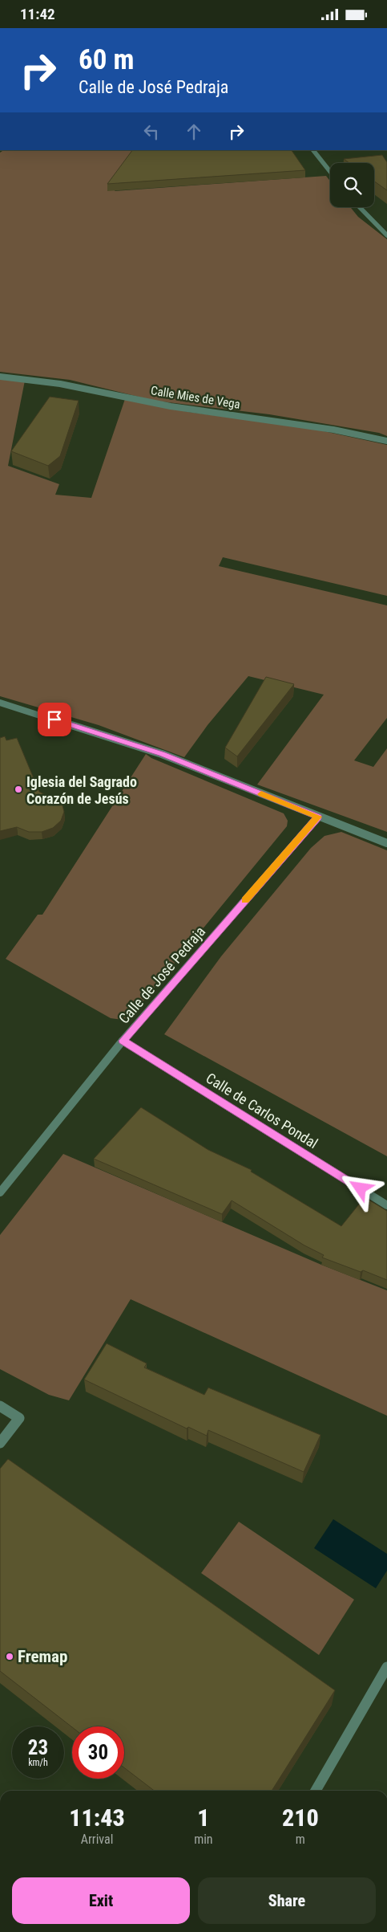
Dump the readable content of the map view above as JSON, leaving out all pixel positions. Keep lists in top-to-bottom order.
{
  "streets": {
    "street": ["Calle Mies de Vega", "Calle de José Pedraja", "Calle de Carlos Pondal"]
  },
  "crossings": [
    ["Calle de José Pedraja", "Calle de Carlos Pondal"]
  ],
  "places": ["Iglesia del Sagrado Corazón de Jesús", "Fremap"],
  "page": {
    "status": "11:42",
    "turn": ["60 m", "Calle de José Pedraja"],
    "speed": "23 km/h",
    "limit": "30",
    "eta": [
      "11:43",
      "Arrival",
      "1",
      "min",
      "210",
      "m"
    ],
    "buttons": ["Exit", "Share"]
  }
}
